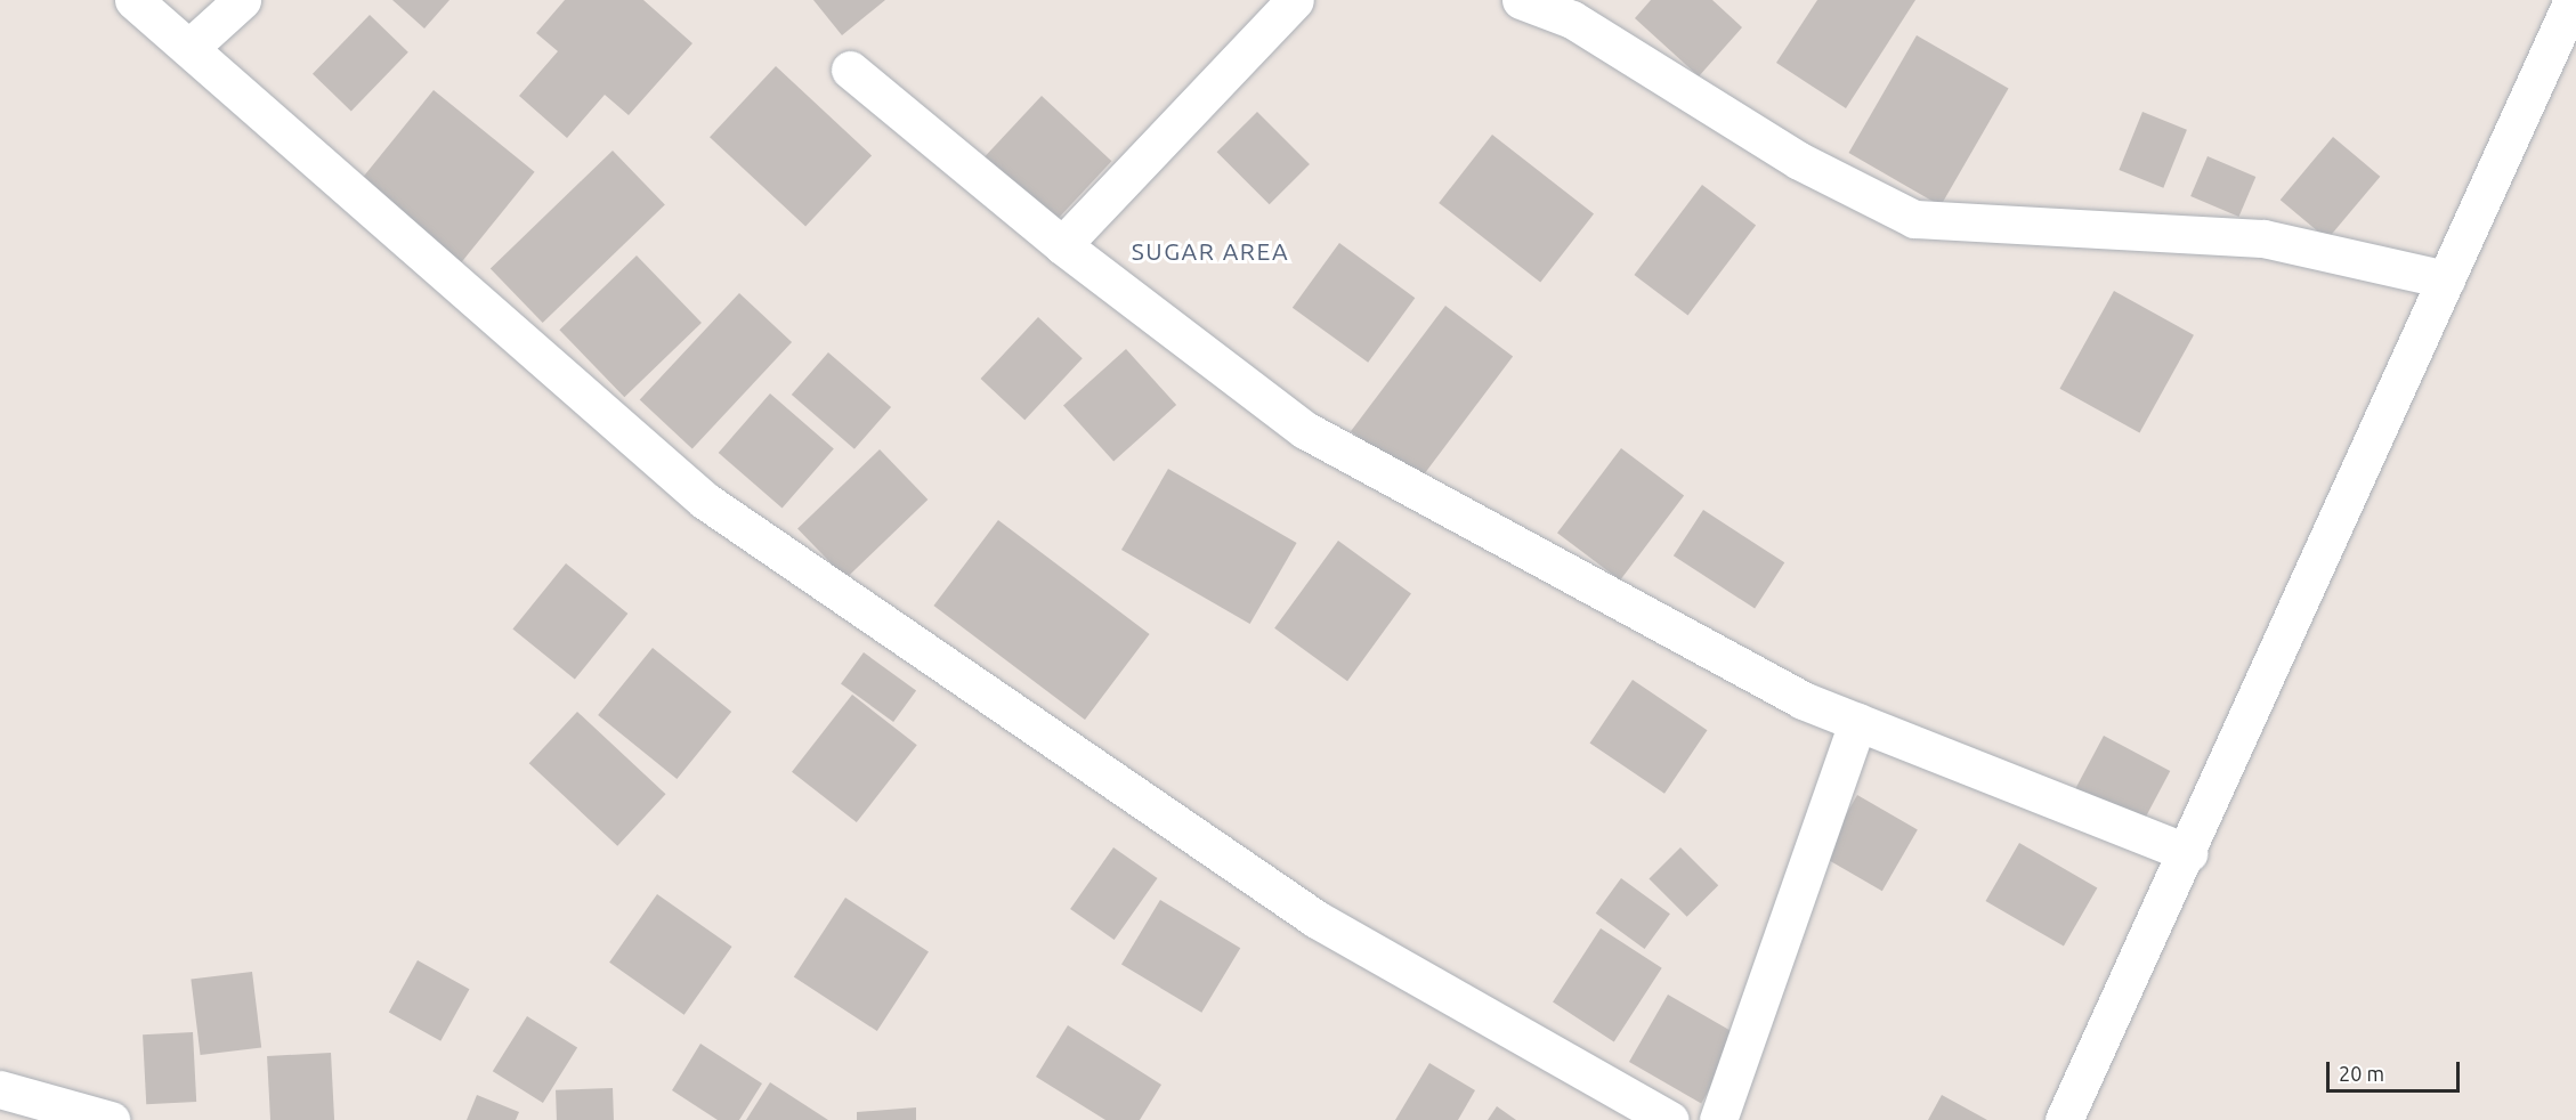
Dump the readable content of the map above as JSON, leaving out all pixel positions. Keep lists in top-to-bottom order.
{
  "districts": ["SUGAR AREA"],
  "scale_bar": "20 m"
}
